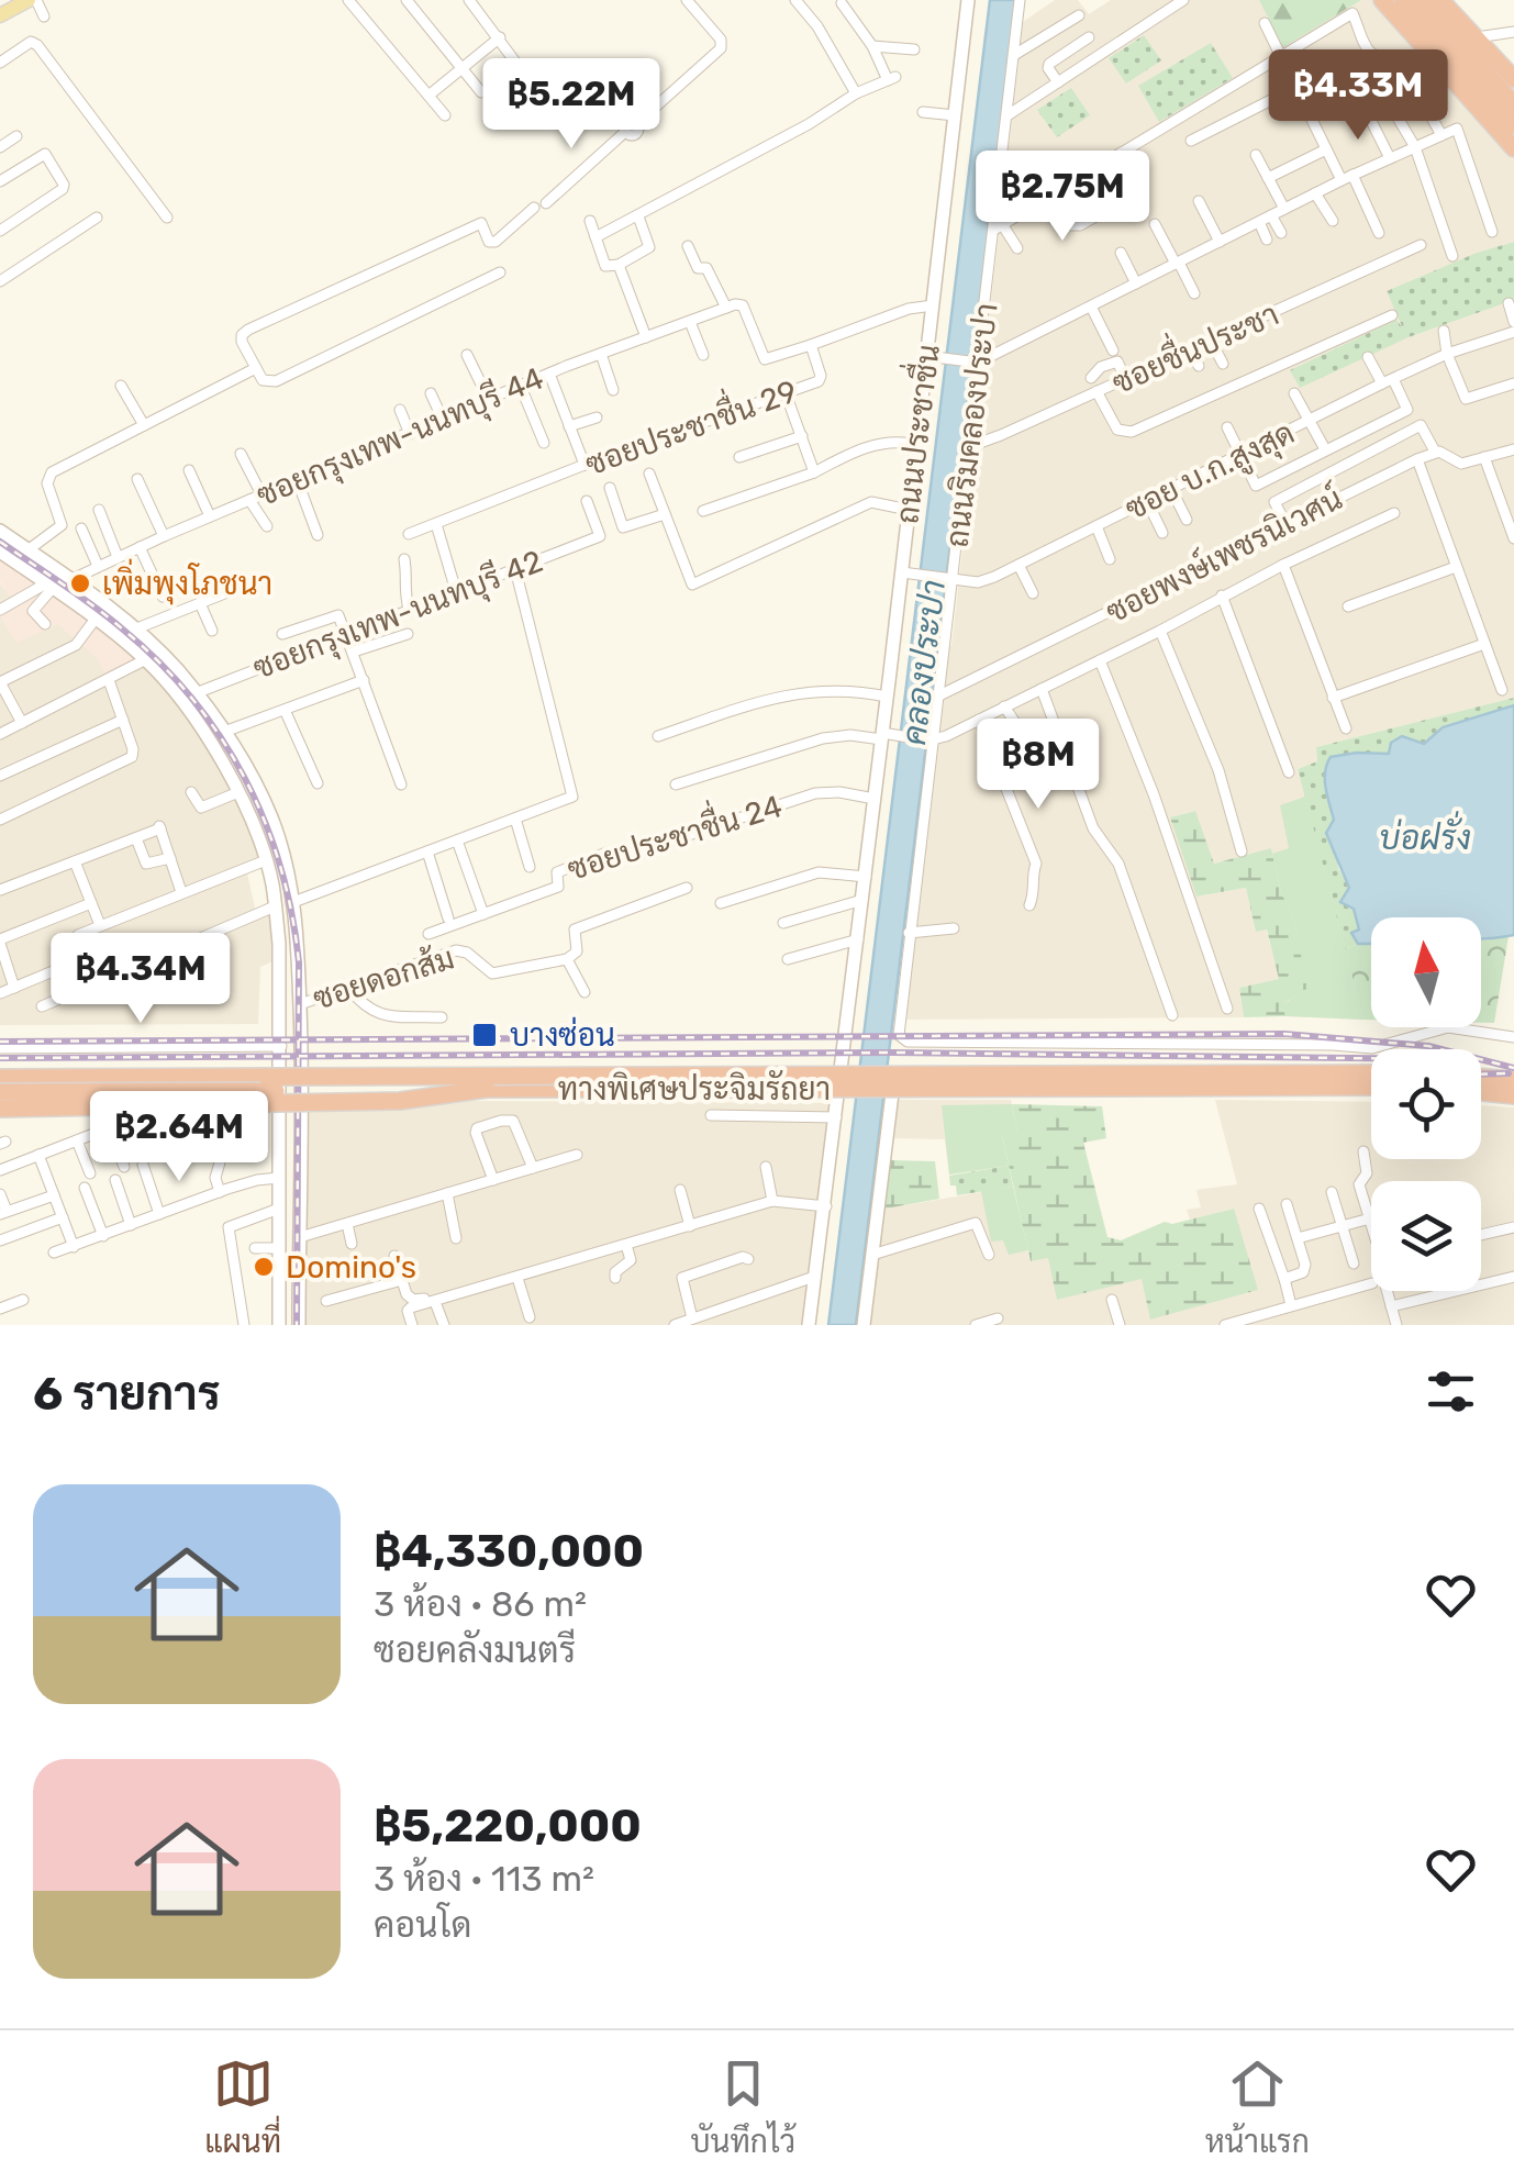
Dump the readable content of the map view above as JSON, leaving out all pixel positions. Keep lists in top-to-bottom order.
{
  "streets": {
    "highway": ["ทางพิเศษประจิมรัถยา"],
    "main road": ["ถนนประชาชื่น"],
    "street": [
      "ซอยชื่นประชา",
      "ถนนริมคลองประปา",
      "ซอยประชาชื่น 29",
      "ซอยกรุงเทพ-นนทบุรี 44",
      "ซอย บ.ก.สูงสุด",
      "ซอยพงษ์เพชรนิเวศน์",
      "ซอยกรุงเทพ-นนทบุรี 42",
      "ซอยประชาชื่น 24",
      "ซอยดอกส้ม"
    ]
  },
  "crossings": [
    ["ซอยชื่นประชา", "ถนนริมคลองประปา"],
    ["ถนนริมคลองประปา", "ซอย บ.ก.สูงสุด"],
    ["ถนนริมคลองประปา", "ซอยพงษ์เพชรนิเวศน์"],
    ["ซอยประชาชื่น 29", "ถนนประชาชื่น"],
    ["ถนนประชาชื่น", "ซอย บ.ก.สูงสุด"],
    ["ถนนประชาชื่น", "ซอยประชาชื่น 24"]
  ],
  "water": ["คลองประปา", "บ่อฝรั่ง"],
  "places": {
    "other": ["เพิ่มพุงโภชนา", "Domino's"],
    "transit": ["บางซ่อน"]
  },
  "north": "top",
  "page": {
    "price": [
      "฿4.33M",
      "฿5.22M",
      "฿2.75M",
      "฿8M",
      "฿4.34M",
      "฿2.64M"
    ],
    "heading": "6 รายการ",
    "list": [
      {
        "name": "฿4,330,000",
        "note": "3 ห้อง · 86 m² · ซอยคลังมนตรี"
      },
      {
        "name": "฿5,220,000",
        "note": "3 ห้อง · 113 m² · คอนโด"
      }
    ],
    "tabs": ["แผนที่", "บันทึกไว้", "หน้าแรก"]
  }
}
